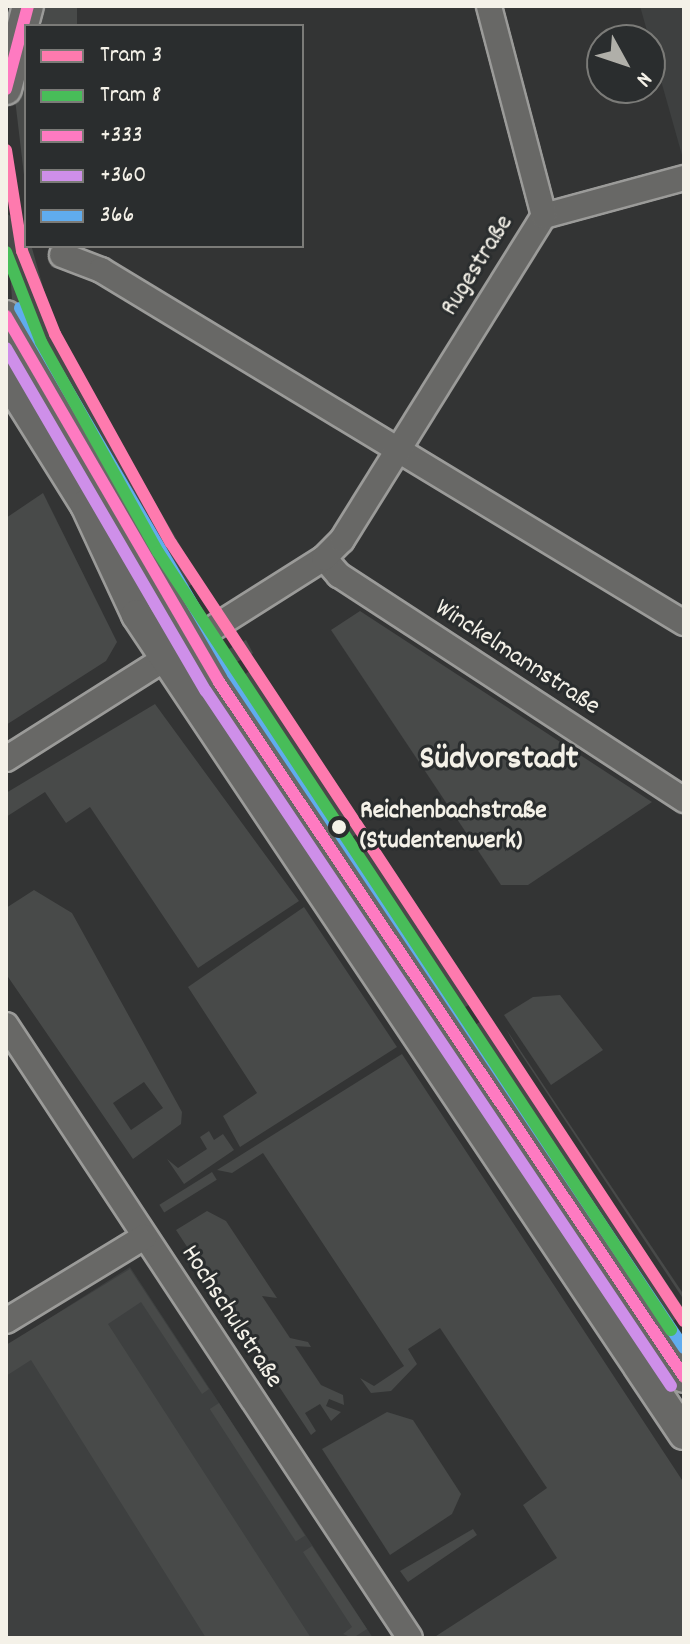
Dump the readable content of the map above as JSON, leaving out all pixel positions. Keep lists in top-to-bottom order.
{
  "streets": {
    "street": ["Rugestraße", "Winckelmannstraße", "Hochschulstraße"]
  },
  "crossings": [
    ["Rugestraße", "Winckelmannstraße"]
  ],
  "districts": ["Südvorstadt"],
  "places": ["Reichenbachstraße (Studentenwerk)"],
  "lines": [
    "transit line +333",
    "tram line 3",
    "tram line 8",
    "transit line 366",
    "transit line +360"
  ],
  "legend": [
    "Tram 3",
    "Tram 8",
    "+333",
    "+360",
    "366"
  ],
  "north": "bottom right"
}
